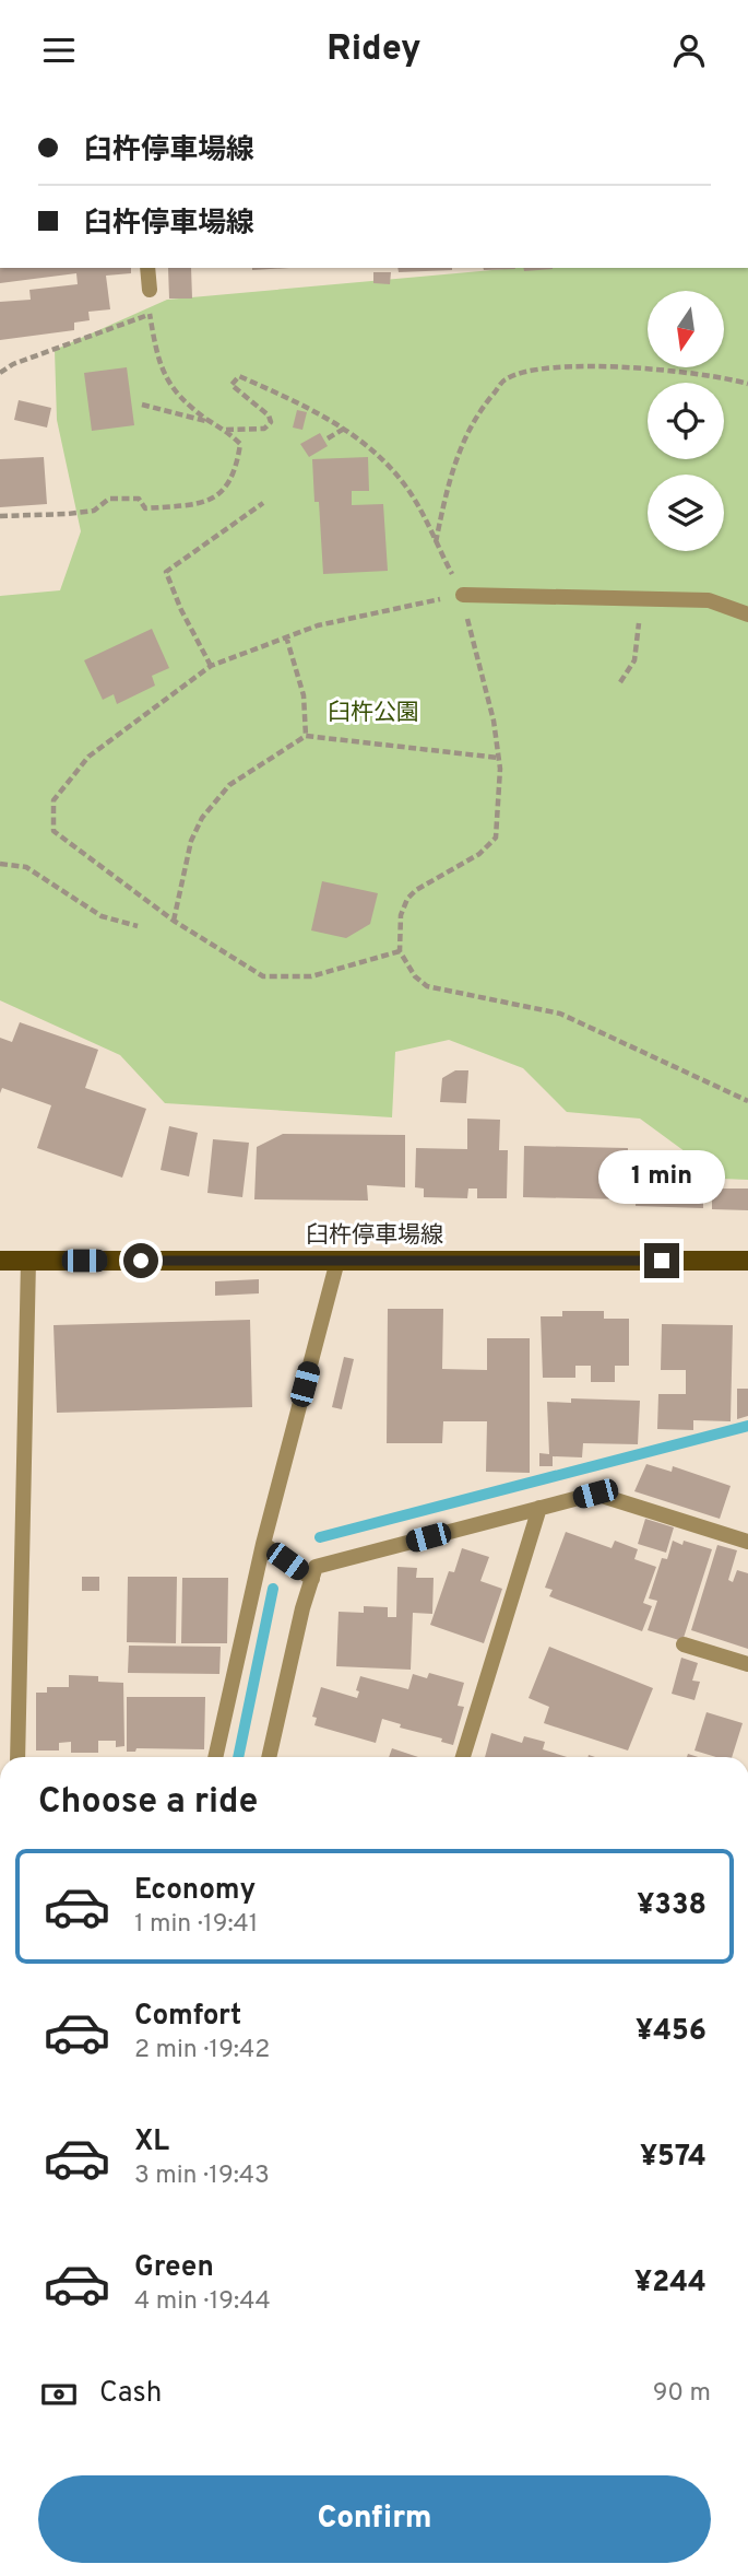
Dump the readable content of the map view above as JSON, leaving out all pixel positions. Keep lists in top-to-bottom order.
{
  "streets": {
    "main road": ["臼杵停車場線"]
  },
  "parks": ["臼杵公園"],
  "north": "bottom",
  "page": {
    "header": "Ridey",
    "banner": ["臼杵停車場線", "臼杵停車場線"],
    "bubble": "1 min",
    "heading": "Choose a ride",
    "list": [
      {
        "name": "Economy",
        "note": "1 min · 19:41",
        "value": "¥338"
      },
      {
        "name": "Comfort",
        "note": "2 min · 19:42",
        "value": "¥456"
      },
      {
        "name": "XL",
        "note": "3 min · 19:43",
        "value": "¥574"
      },
      {
        "name": "Green",
        "note": "4 min · 19:44",
        "value": "¥244"
      }
    ],
    "pay": ["Cash", "90 m"],
    "buttons": "Confirm"
  }
}
